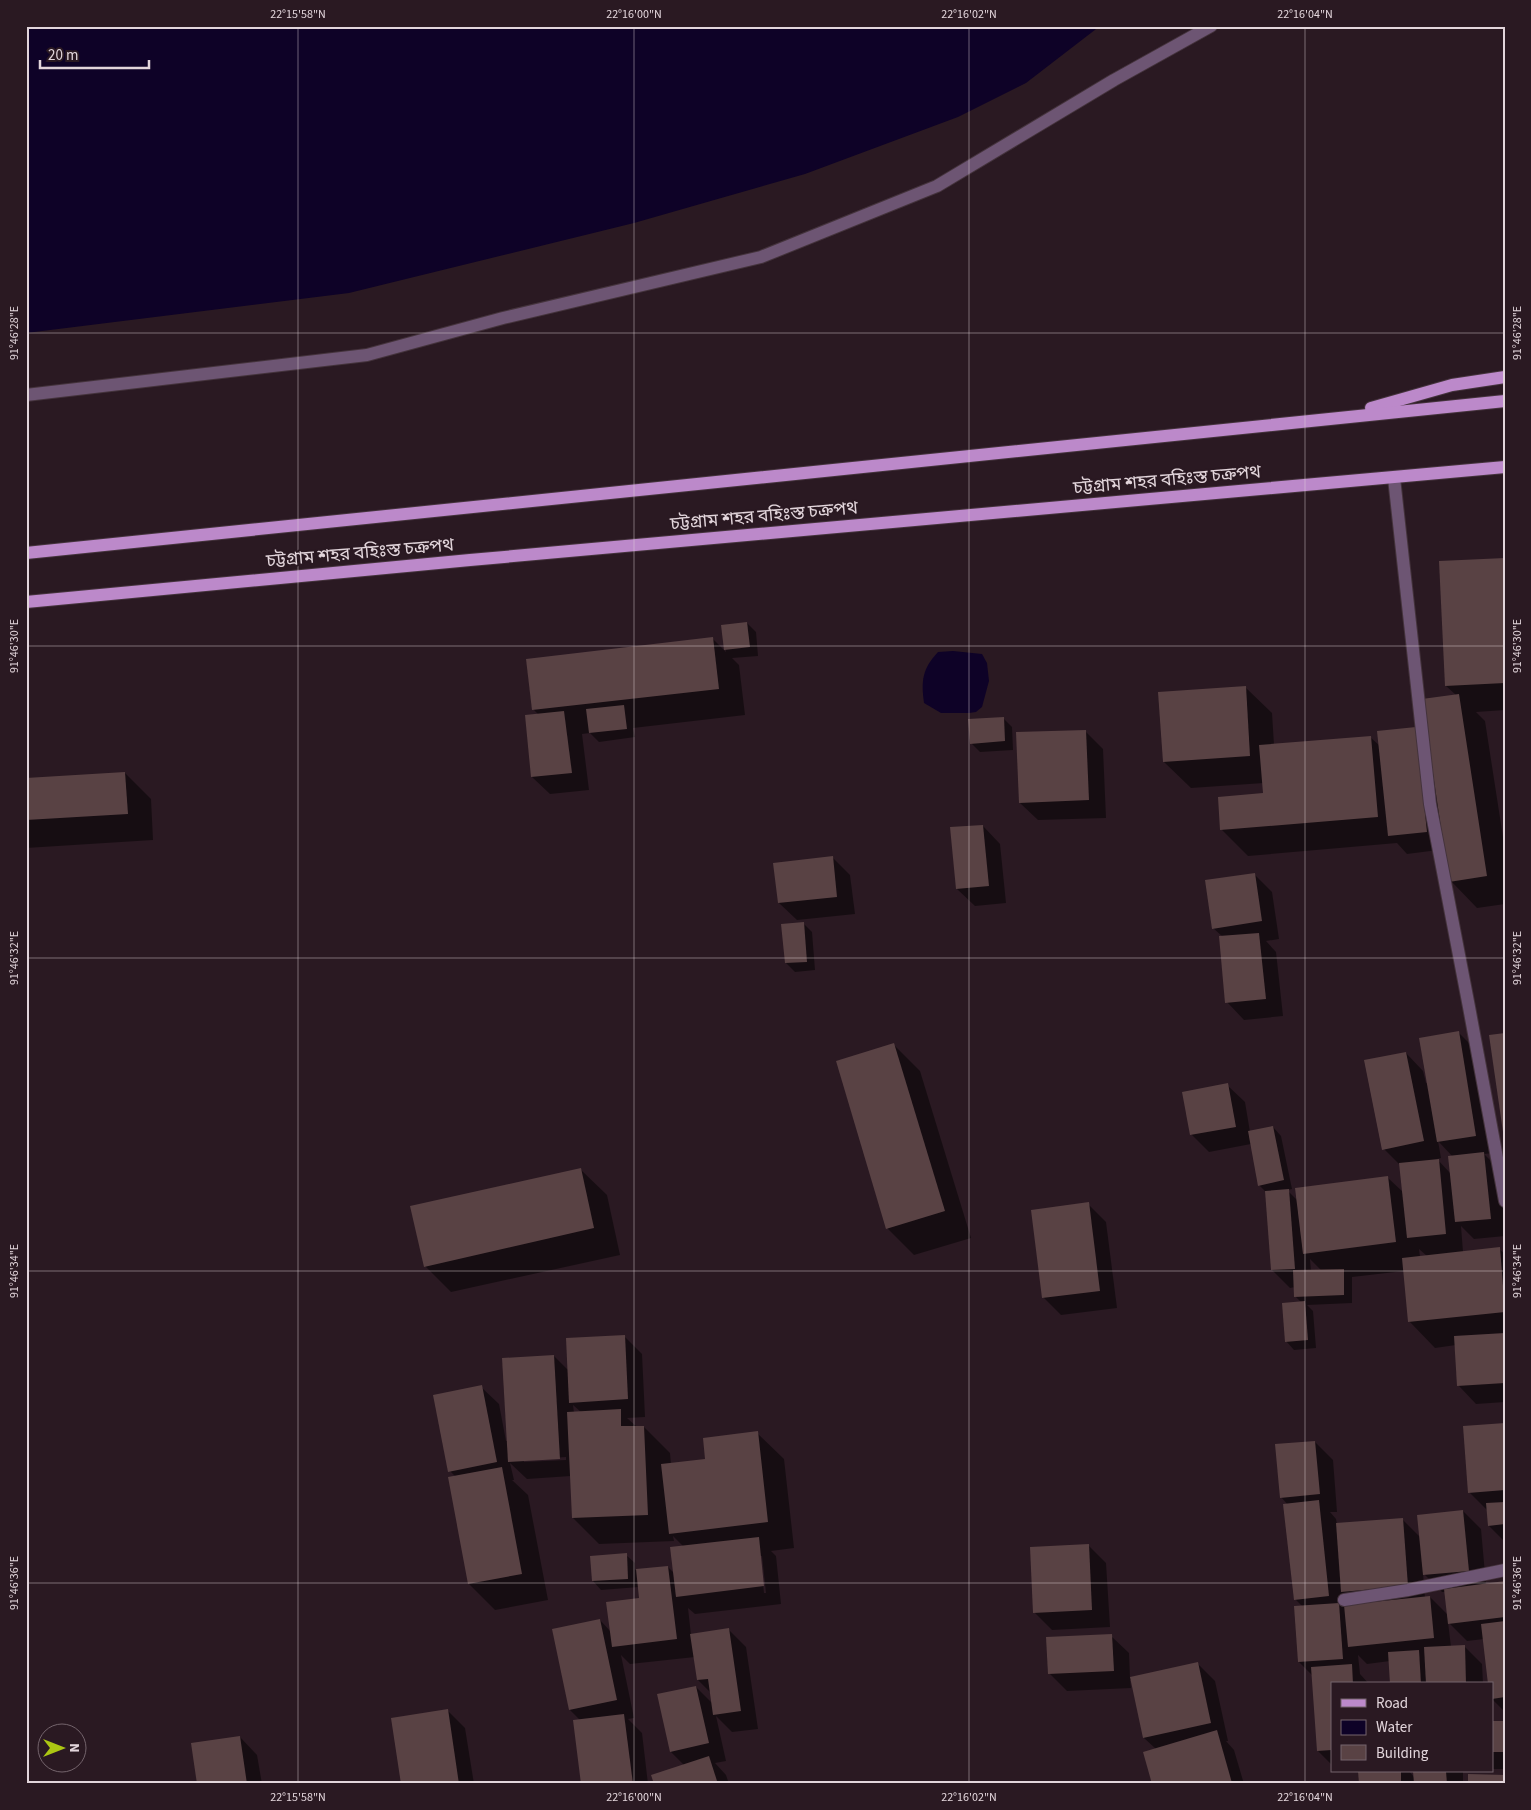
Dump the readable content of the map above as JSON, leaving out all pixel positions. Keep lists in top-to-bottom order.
{
  "streets": {
    "main road": ["চট্টগ্রাম শহর বহিঃস্ত চক্রপথ"]
  },
  "legend": ["Road", "Water", "Building"],
  "scale_bar": "20 m",
  "north": "right",
  "coordinates": [
    "22°15'58\"N",
    "22°16'00\"N",
    "22°16'02\"N",
    "22°16'04\"N",
    "91°46'28\"E",
    "91°46'30\"E",
    "91°46'32\"E",
    "91°46'34\"E",
    "91°46'36\"E"
  ]
}
